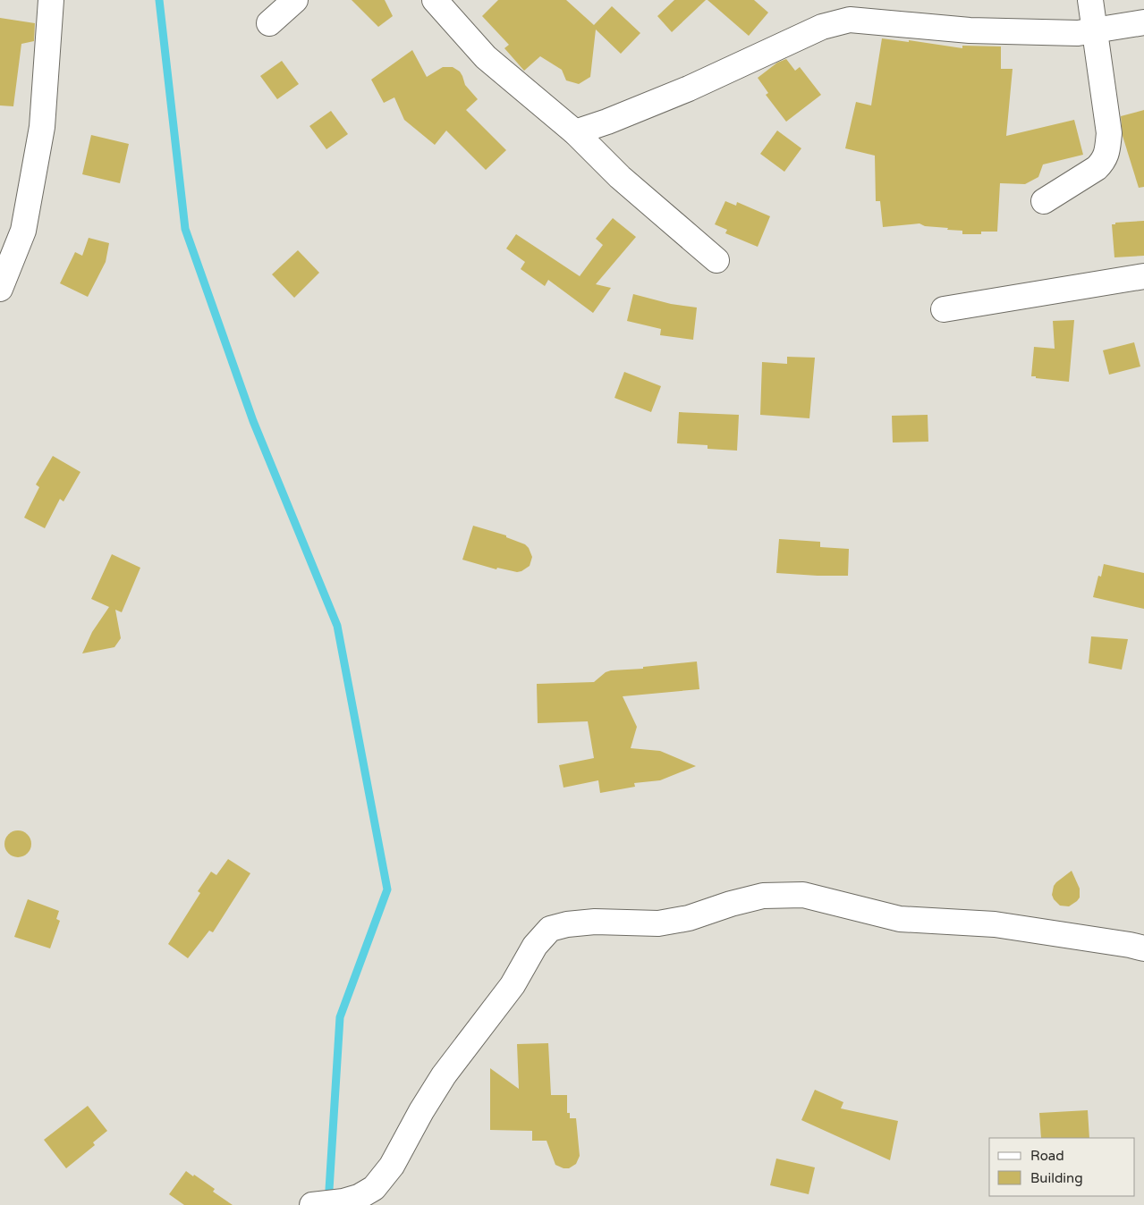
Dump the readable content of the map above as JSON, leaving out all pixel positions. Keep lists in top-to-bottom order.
{
  "legend": ["Road", "Building"]
}
